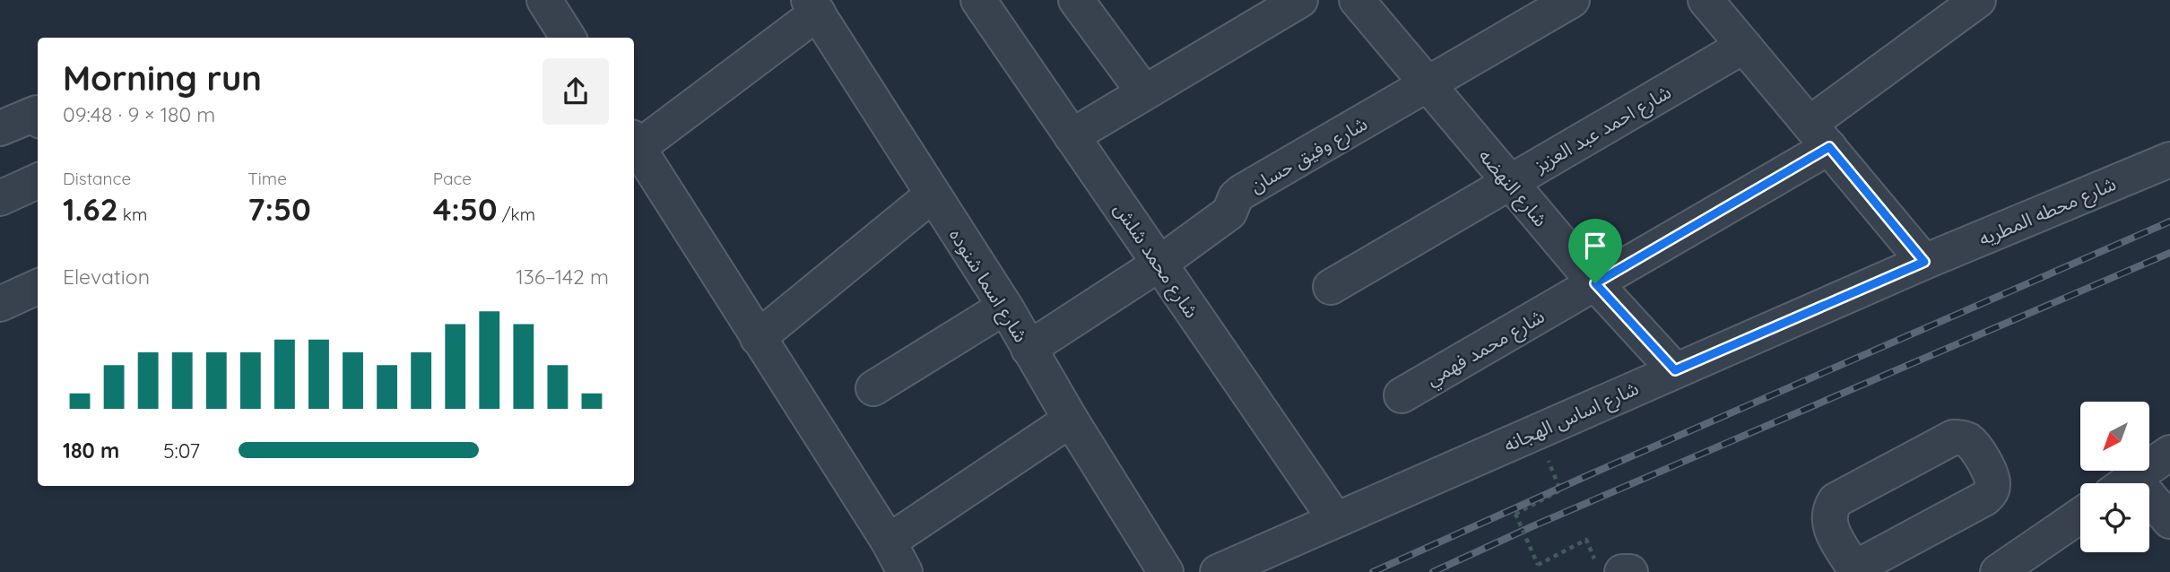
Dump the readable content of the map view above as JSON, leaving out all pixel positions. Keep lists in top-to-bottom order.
{
  "streets": {
    "street": [
      "شارع احمد عبد العزيز",
      "شارع وفيق حسان",
      "شارع النهضه",
      "شارع محطه المطريه",
      "شارع محمد شلش",
      "شارع اسما شنوده",
      "شارع محمد فهمي",
      "شارع اساس الهجانه"
    ]
  },
  "crossings": [
    ["شارع احمد عبد العزيز", "شارع النهضه"],
    ["شارع وفيق حسان", "شارع النهضه"],
    ["شارع وفيق حسان", "شارع محمد شلش"],
    ["شارع وفيق حسان", "شارع اسما شنوده"],
    ["شارع النهضه", "شارع محمد فهمي"],
    ["شارع النهضه", "شارع اساس الهجانه"],
    ["شارع محطه المطريه", "شارع اساس الهجانه"],
    ["شارع محمد شلش", "شارع اساس الهجانه"]
  ],
  "north": "bottom left",
  "page": {
    "heading": ["Morning run", "09:48 · 9 × 180 m"],
    "stats": [
      ["Distance", "1.62 km"],
      ["Time", "7:50"],
      ["Pace", "4:50 /km"]
    ],
    "chart": ["Elevation", "136–142 m"],
    "list": [
      {
        "name": "180 m",
        "note": "5:07"
      }
    ]
  }
}
